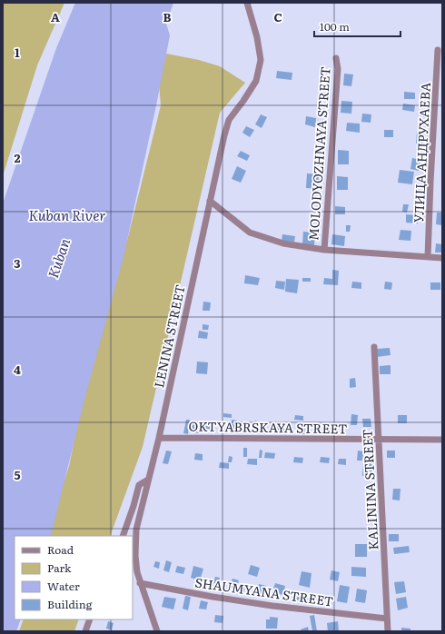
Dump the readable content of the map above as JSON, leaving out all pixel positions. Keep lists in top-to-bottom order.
{
  "streets": {
    "street": [
      "УЛИЦА АНДРУХАЕВА",
      "MOLODYOZHNAYA STREET",
      "LENINA STREET",
      "OKTYABRSKAYA STREET",
      "KALININA STREET",
      "SHAUMYANA STREET"
    ]
  },
  "crossings": [
    ["LENINA STREET", "OKTYABRSKAYA STREET"],
    ["LENINA STREET", "SHAUMYANA STREET"],
    ["OKTYABRSKAYA STREET", "KALININA STREET"],
    ["KALININA STREET", "SHAUMYANA STREET"]
  ],
  "water": ["Kuban River", "Kuban"],
  "legend": [
    "Road",
    "Park",
    "Water",
    "Building"
  ],
  "scale_bar": "100 m",
  "grid": {
    "columns": ["A", "B", "C"],
    "rows": [
      "1",
      "2",
      "3",
      "4",
      "5"
    ]
  }
}
